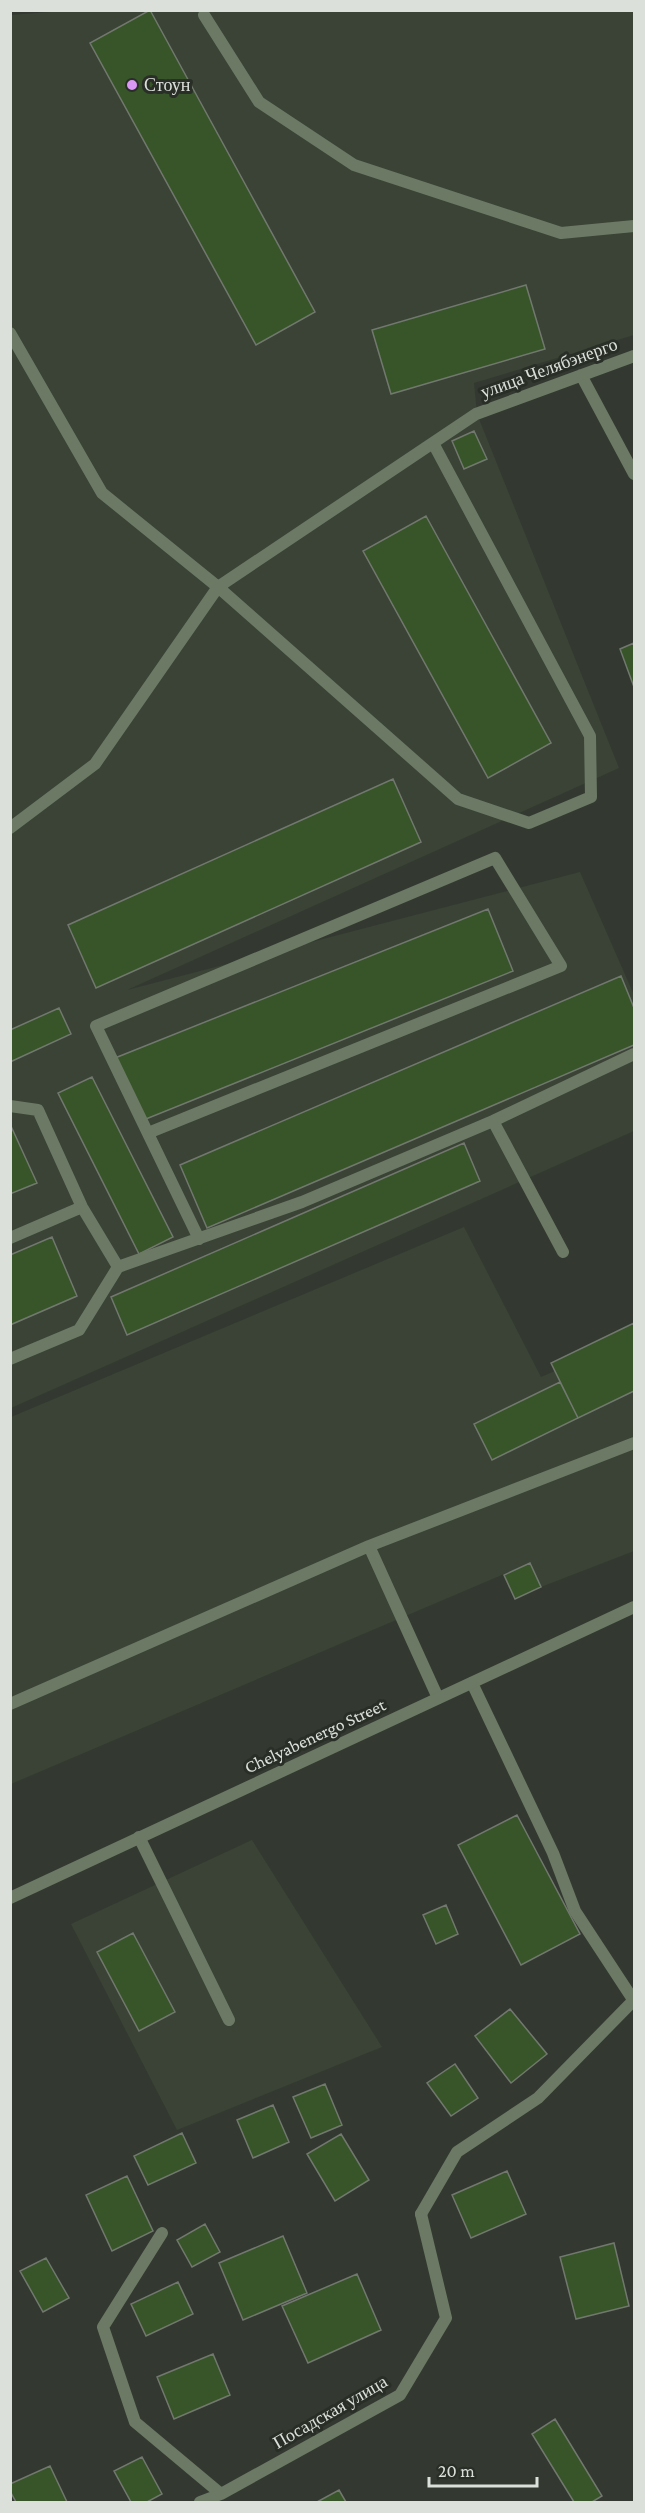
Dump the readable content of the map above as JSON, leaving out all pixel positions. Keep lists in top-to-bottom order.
{
  "streets": {
    "street": ["улица Челябэнерго", "Chelyabenergo Street", "Посадская улица"]
  },
  "places": ["Стоун"],
  "scale_bar": "20 m"
}
